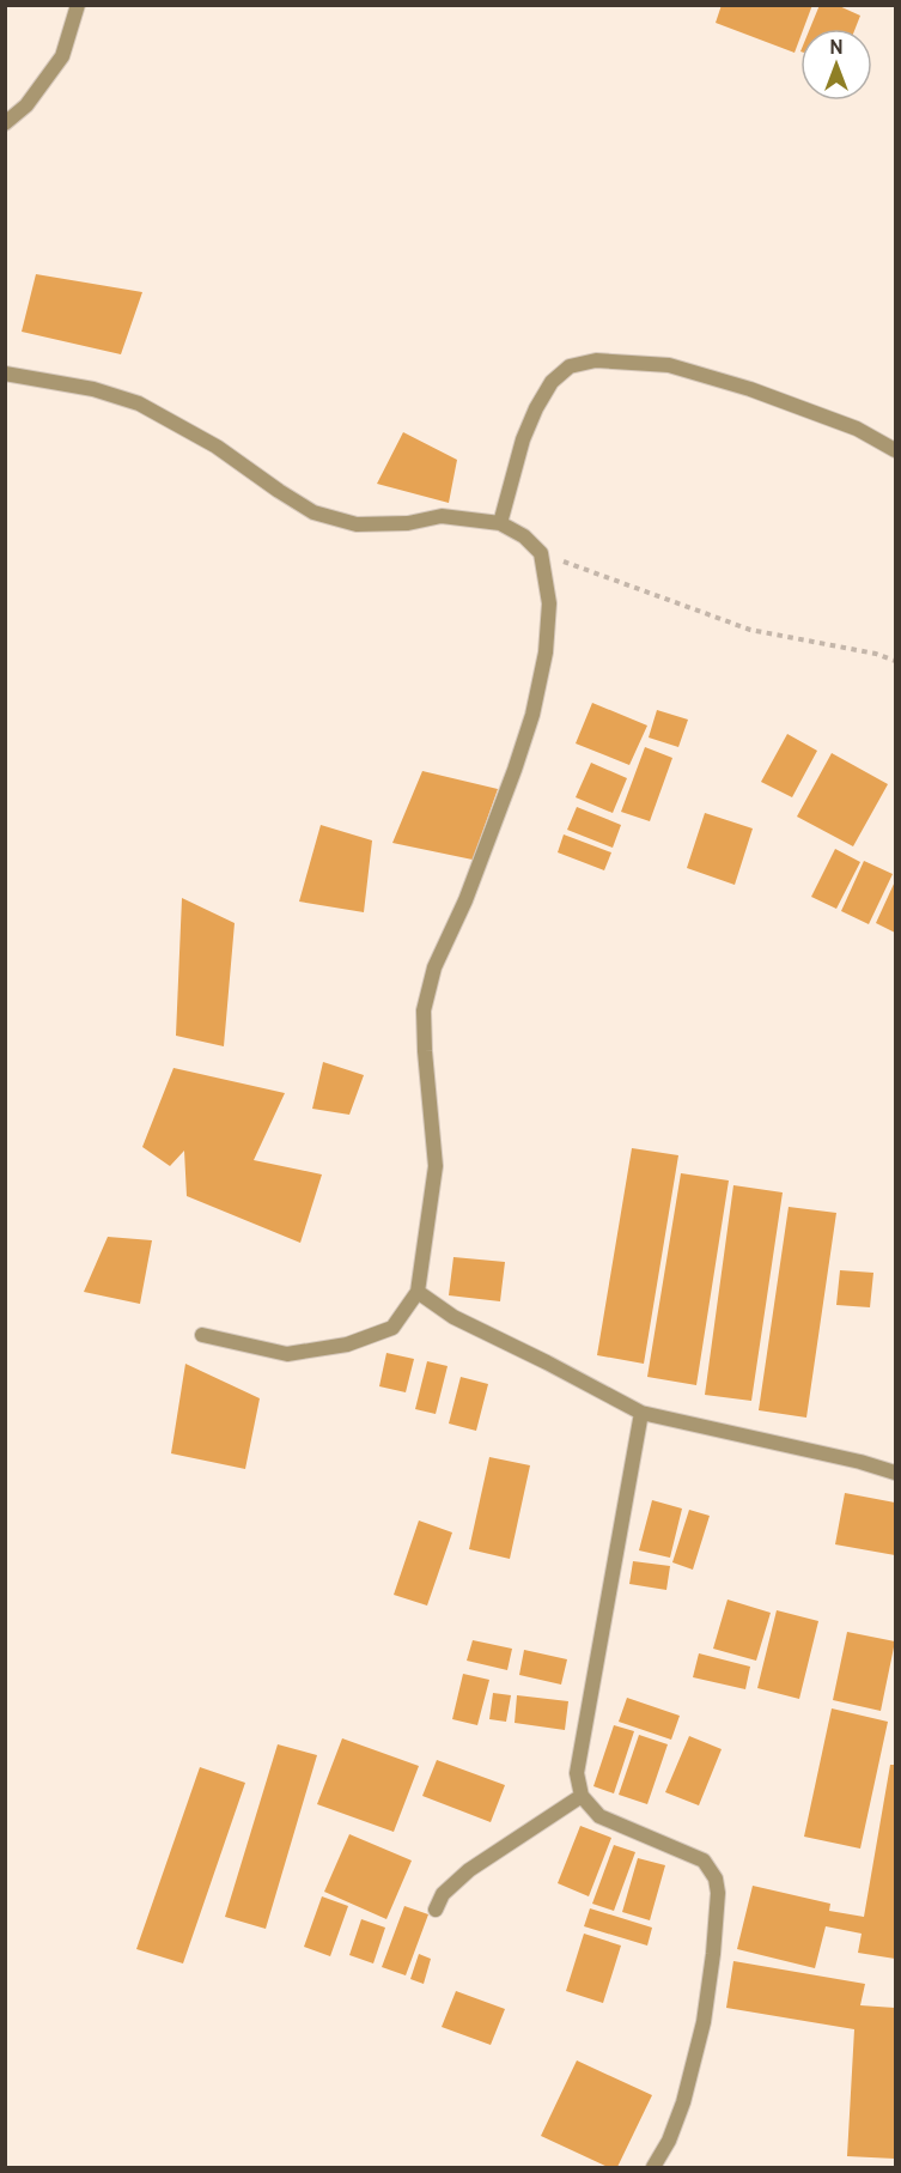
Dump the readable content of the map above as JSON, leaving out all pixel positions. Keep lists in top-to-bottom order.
{
  "north": "top"
}
